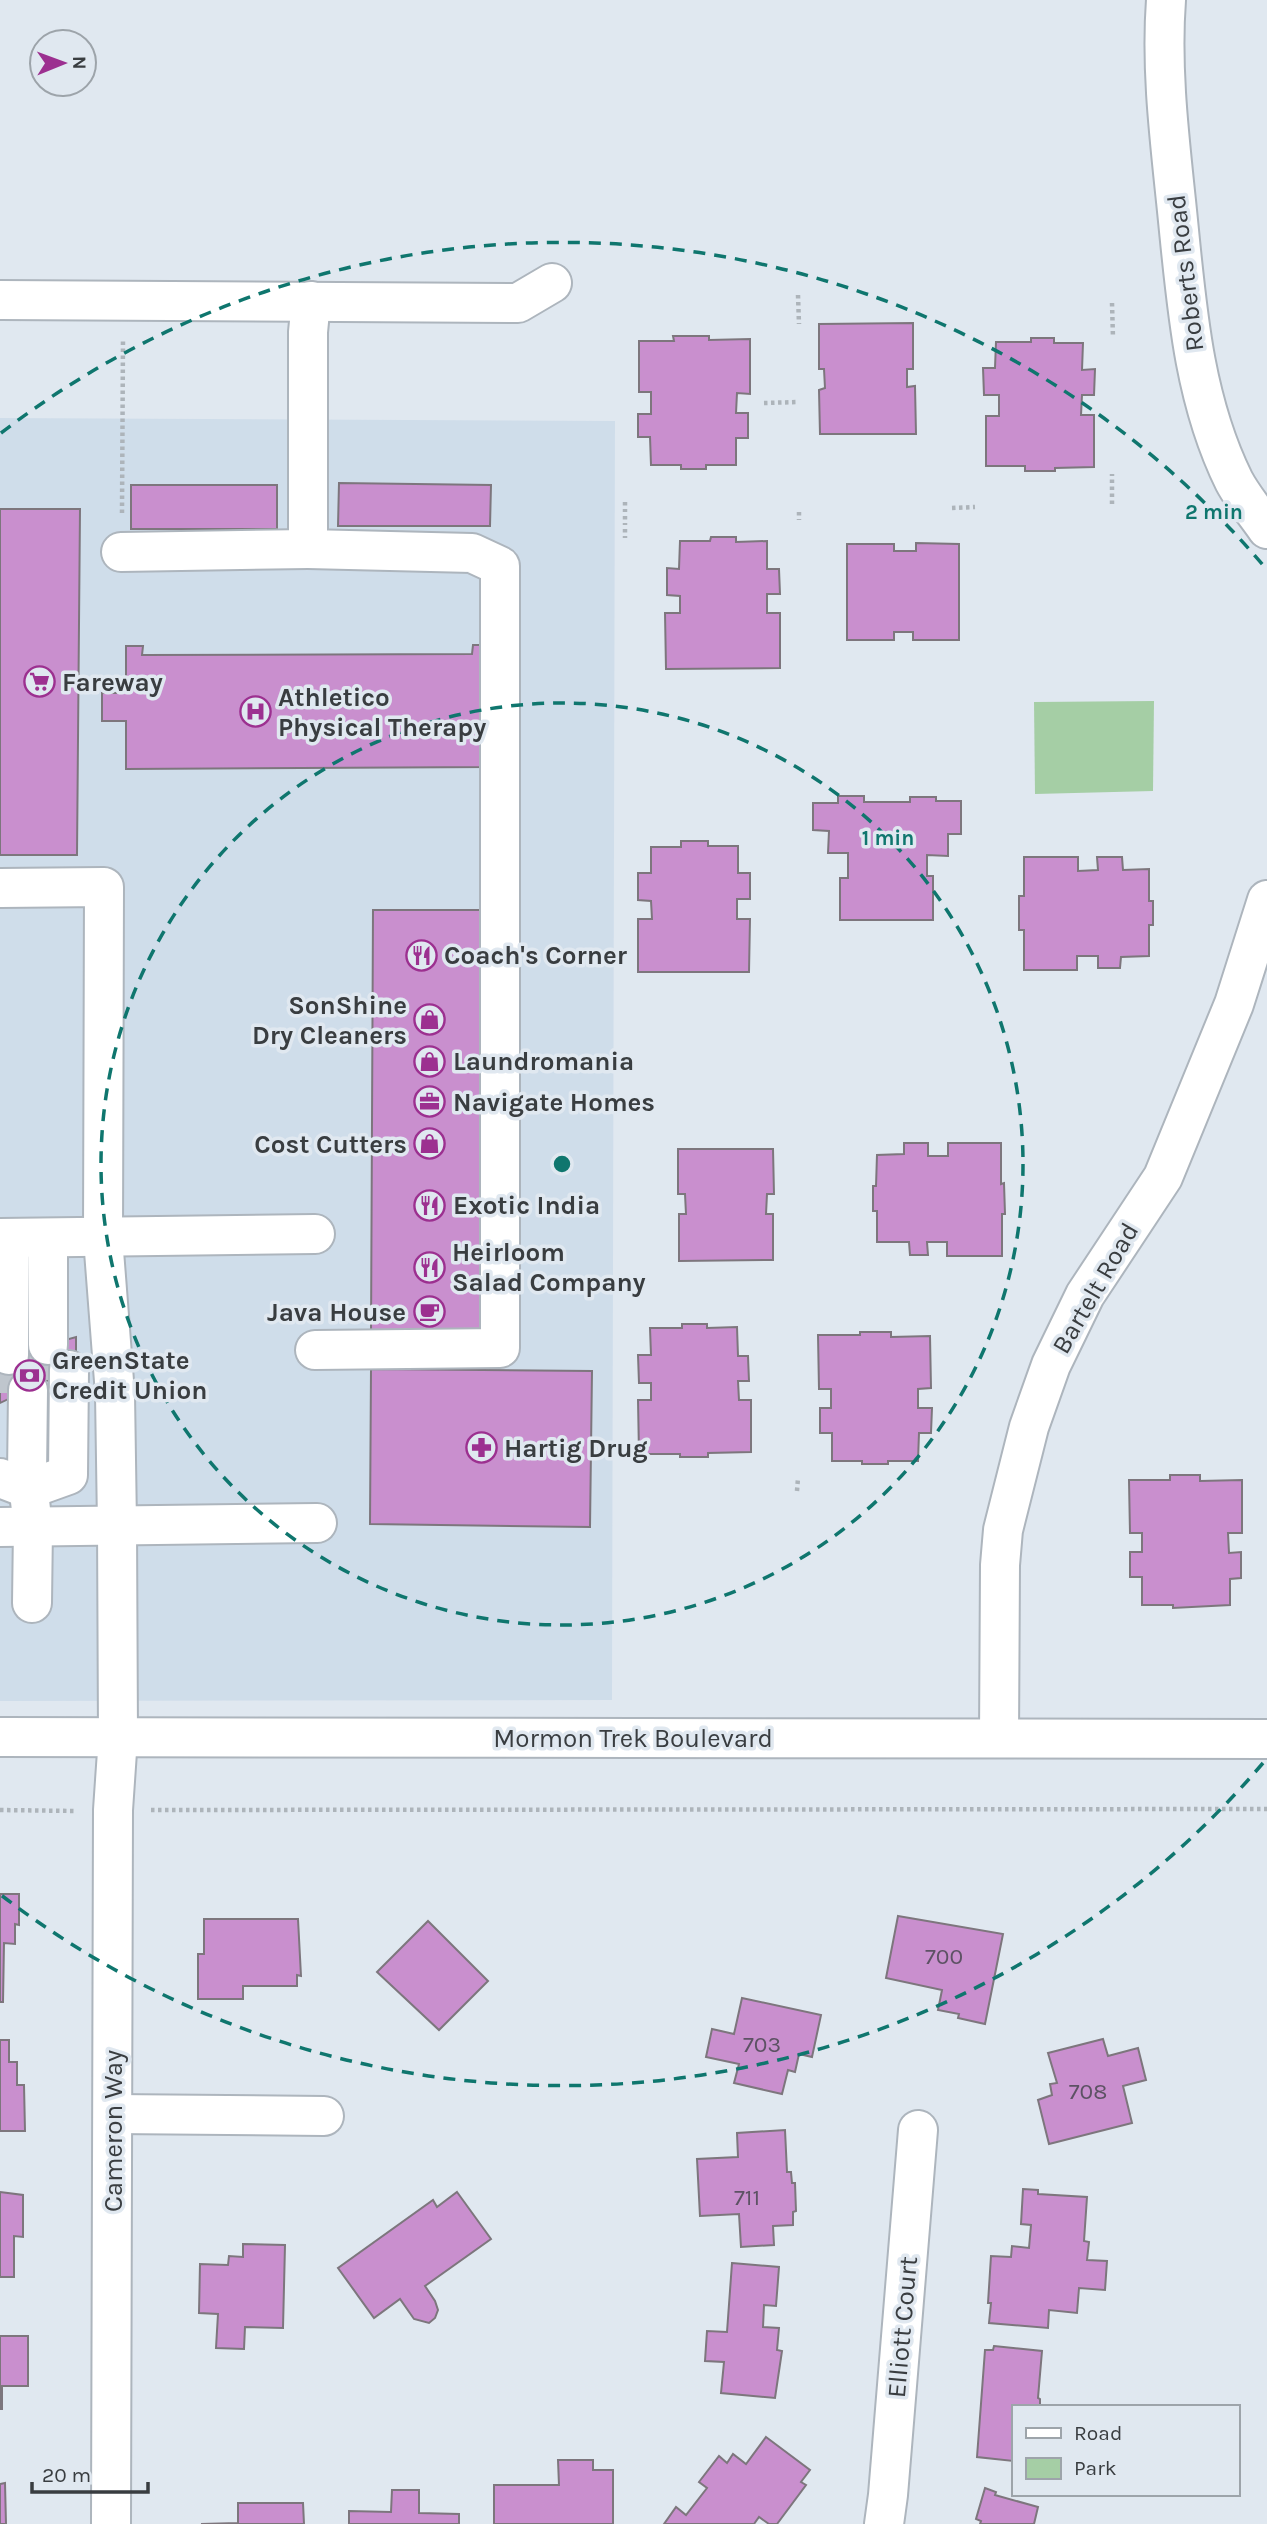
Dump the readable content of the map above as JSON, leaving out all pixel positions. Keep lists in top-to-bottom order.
{
  "streets": {
    "street": [
      "Roberts Road",
      "Bartelt Road",
      "Mormon Trek Boulevard",
      "Cameron Way",
      "Elliott Court"
    ]
  },
  "crossings": [
    ["Bartelt Road", "Mormon Trek Boulevard"],
    ["Mormon Trek Boulevard", "Cameron Way"]
  ],
  "places": {
    "supermarket": ["Fareway"],
    "hospital": ["Athletico Physical Therapy"],
    "restaurant": ["Coach's Corner", "Exotic India", "Heirloom Salad Company"],
    "shop": ["SonShine Dry Cleaners", "Laundromania", "Cost Cutters"],
    "office": ["Navigate Homes"],
    "cafe": ["Java House"],
    "bank": ["GreenState Credit Union"],
    "pharmacy": ["Hartig Drug"]
  },
  "house_numbers": [
    "700",
    "703",
    "708",
    "711"
  ],
  "legend": ["Road", "Park"],
  "scale_bar": "20 m",
  "north": "right",
  "rings": ["2 min", "1 min"]
}
